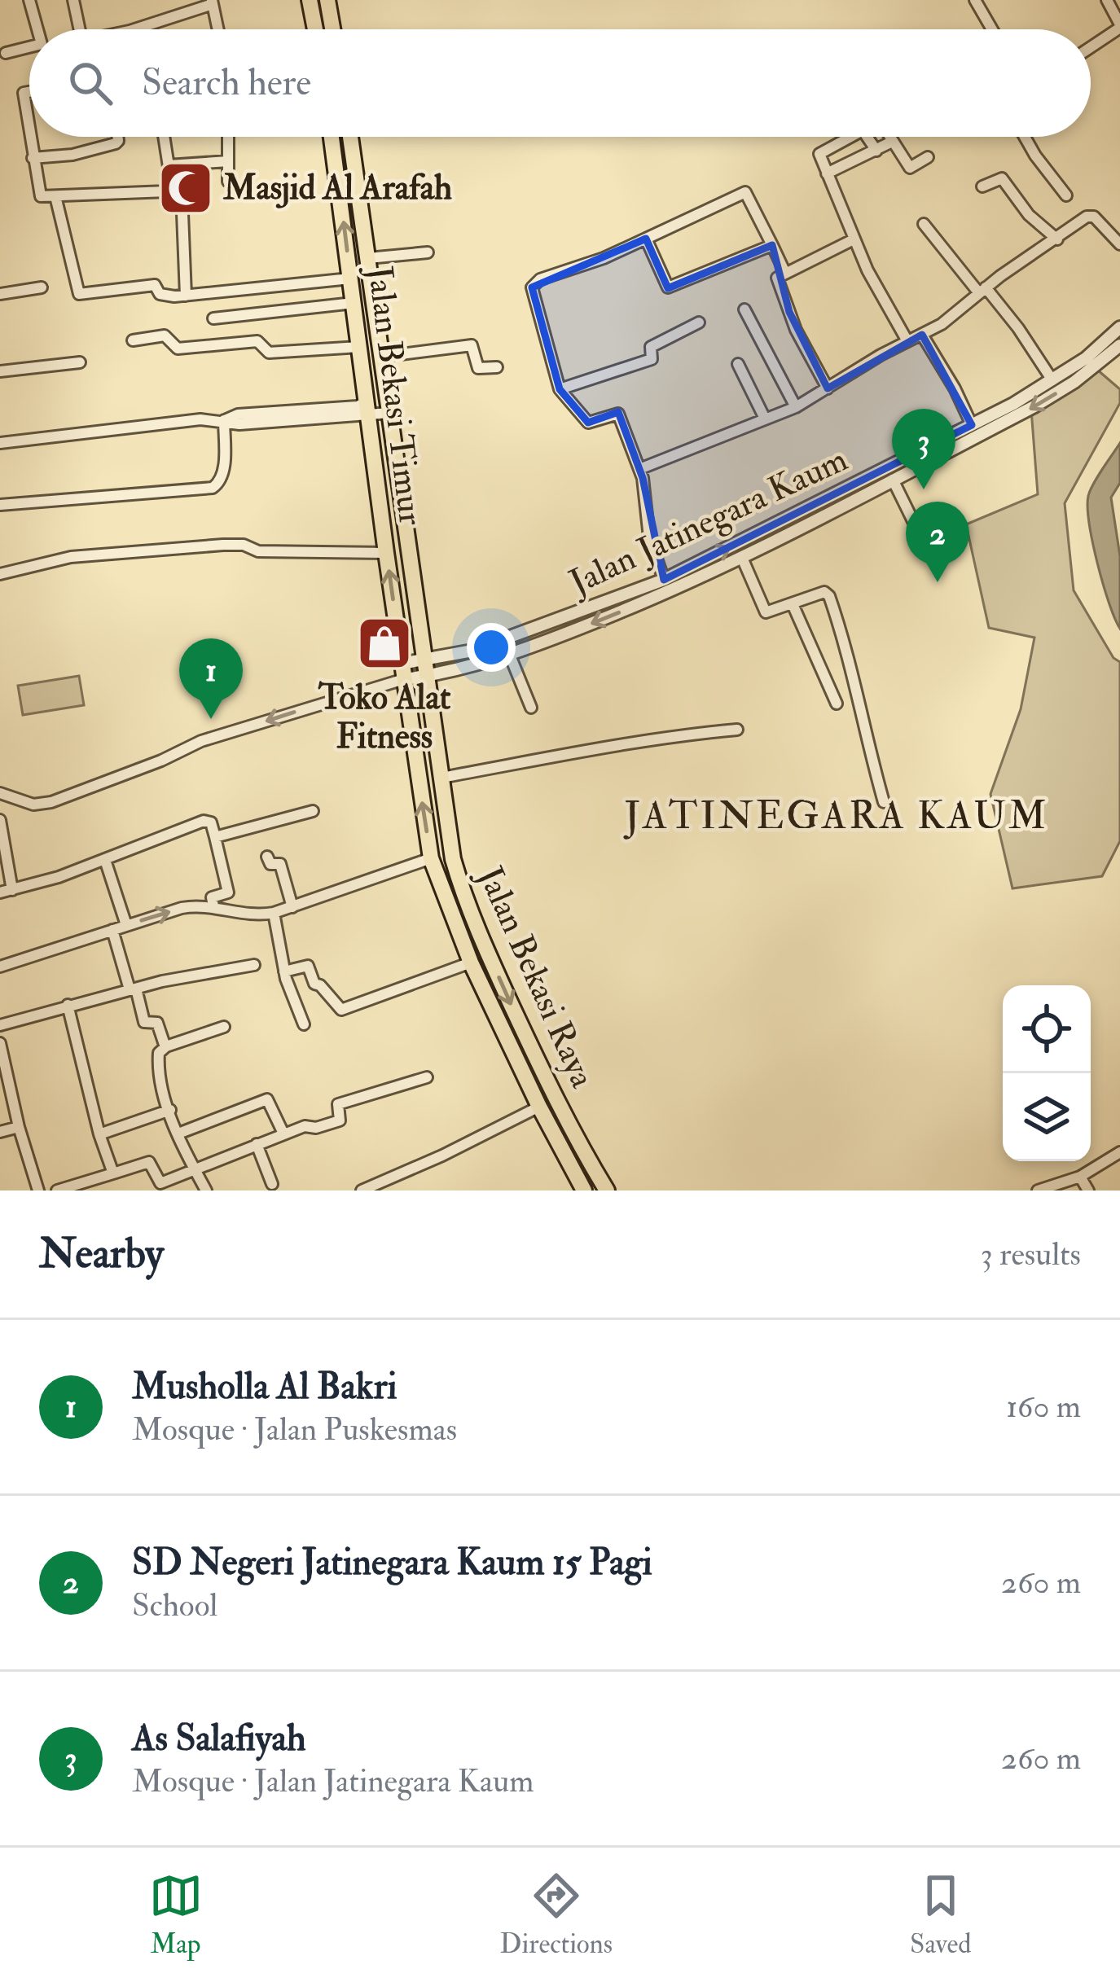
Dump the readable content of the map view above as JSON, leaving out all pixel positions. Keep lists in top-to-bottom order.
{
  "streets": {
    "main road": ["Jalan Bekasi Timur", "Jalan Bekasi Raya"],
    "street": ["Jalan Jatinegara Kaum"]
  },
  "crossings": [
    ["Jalan Bekasi Timur", "Jalan Jatinegara Kaum"],
    ["Jalan Bekasi Timur", "Jalan Bekasi Raya"],
    ["Jalan Jatinegara Kaum", "Jalan Bekasi Raya"]
  ],
  "districts": ["JATINEGARA KAUM"],
  "places": {
    "mosque": ["Masjid Al Arafah"],
    "shop": ["Toko Alat Fitness"]
  },
  "page": {
    "search": "Search here",
    "pins": ["3", "2", "1"],
    "heading": ["Nearby", "3 results"],
    "list": [
      {
        "mark": "1",
        "name": "Musholla Al Bakri",
        "note": "Mosque · Jalan Puskesmas",
        "value": "160 m"
      },
      {
        "mark": "2",
        "name": "SD Negeri Jatinegara Kaum 15 Pagi",
        "note": "School",
        "value": "260 m"
      },
      {
        "mark": "3",
        "name": "As Salafiyah",
        "note": "Mosque · Jalan Jatinegara Kaum",
        "value": "260 m"
      }
    ],
    "nav": ["Map", "Directions", "Saved"]
  }
}
